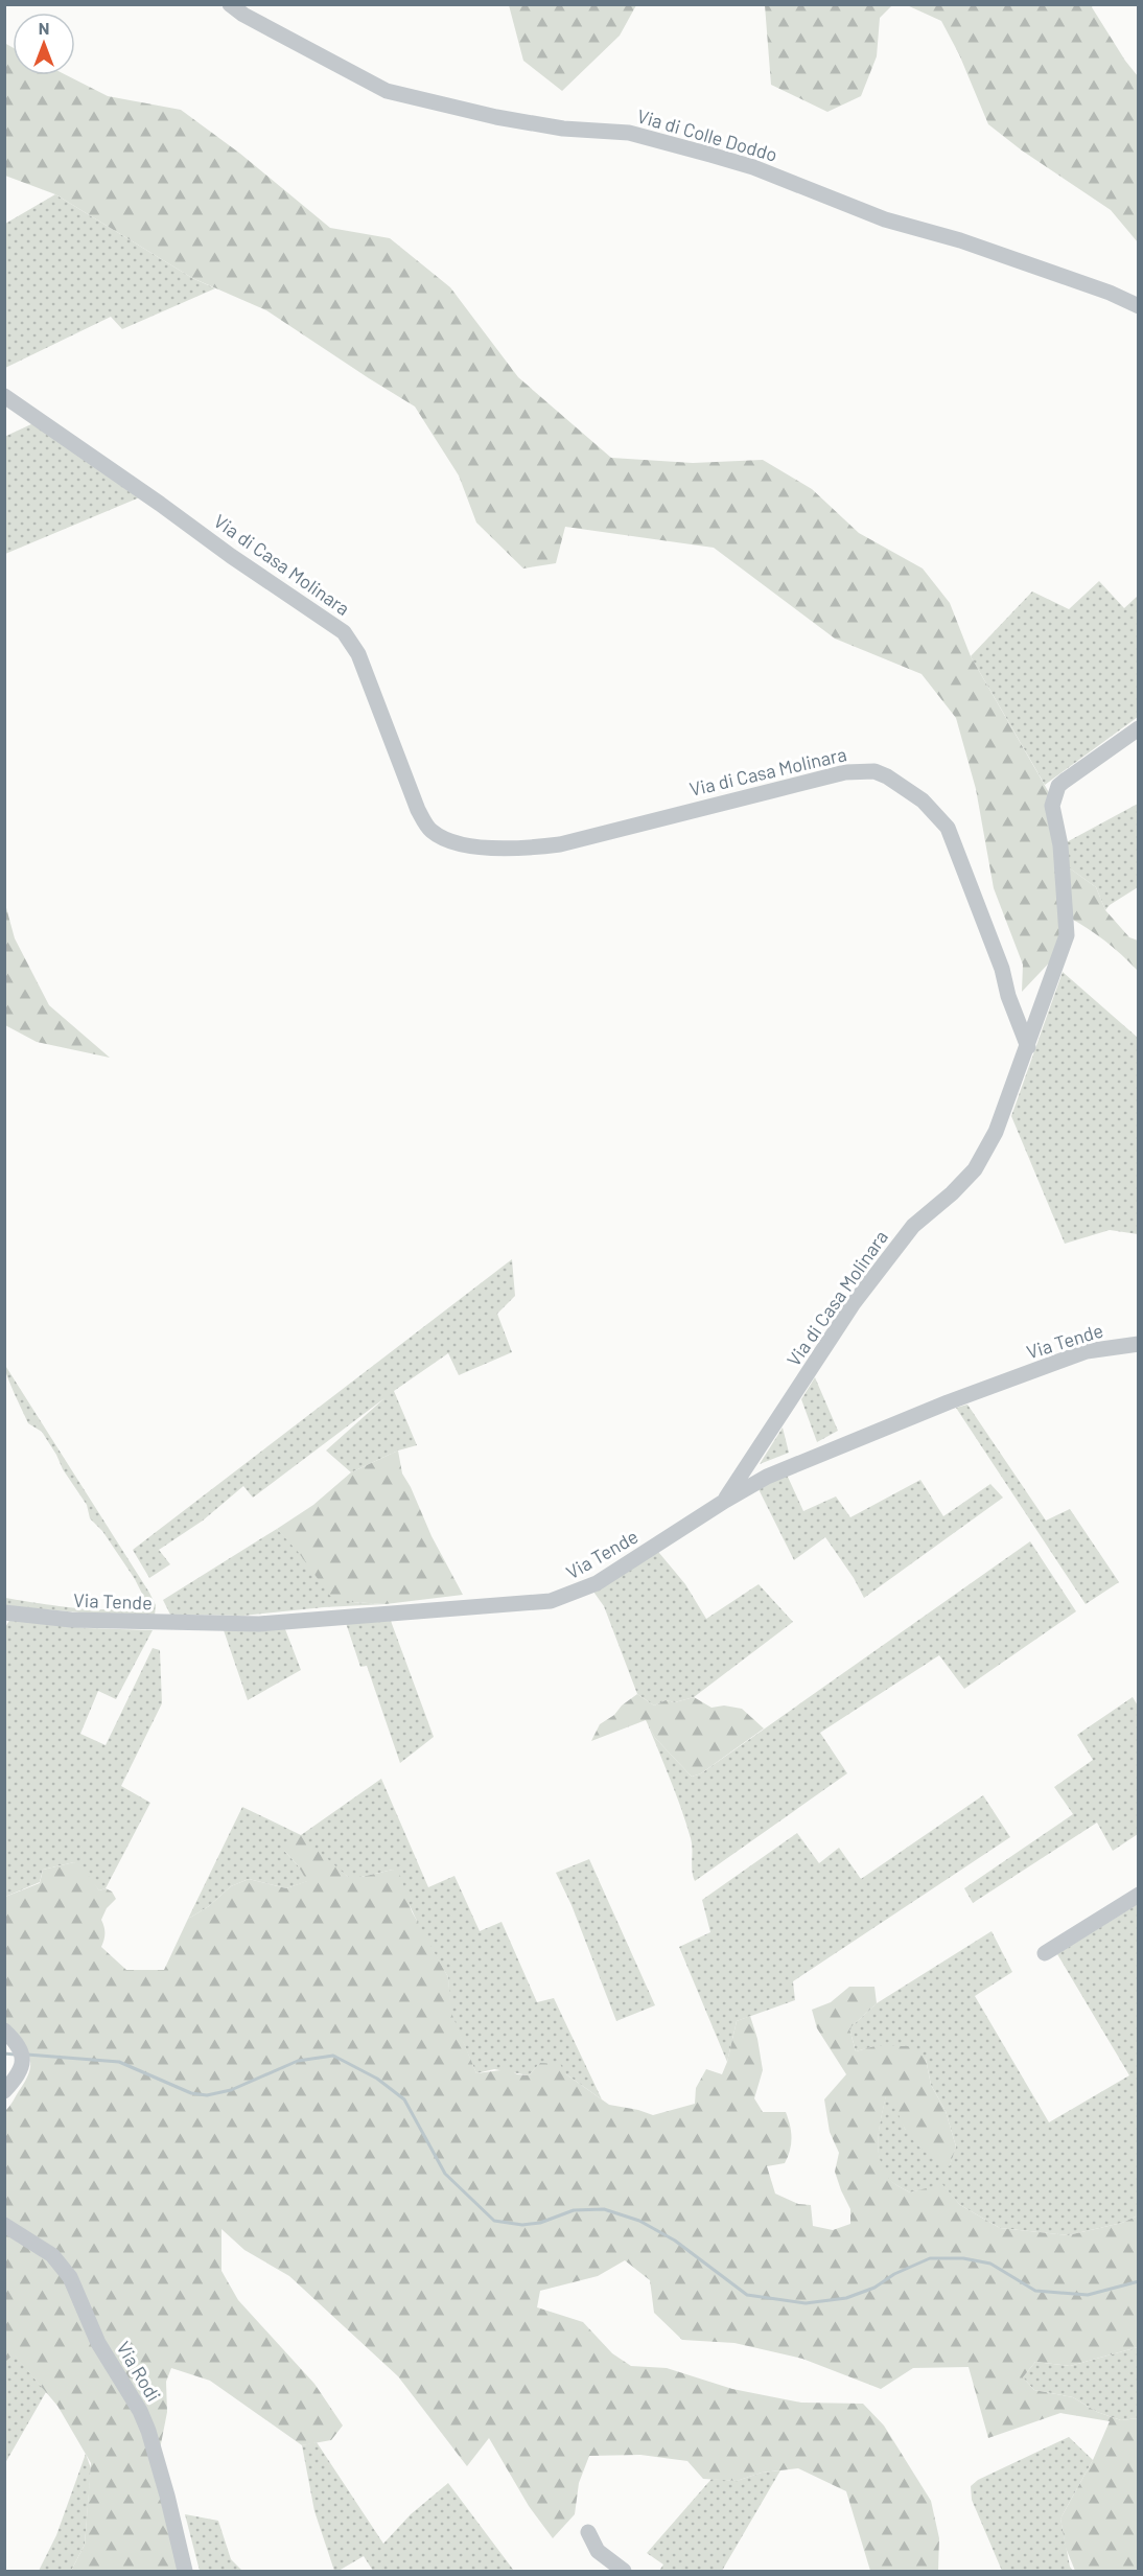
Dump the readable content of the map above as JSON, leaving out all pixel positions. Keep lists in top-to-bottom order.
{
  "streets": {
    "street": [
      "Via di Colle Doddo",
      "Via di Casa Molinara",
      "Via Tende",
      "Via Rodi"
    ]
  },
  "crossings": [
    ["Via di Casa Molinara", "Via Tende"]
  ],
  "north": "top"
}
